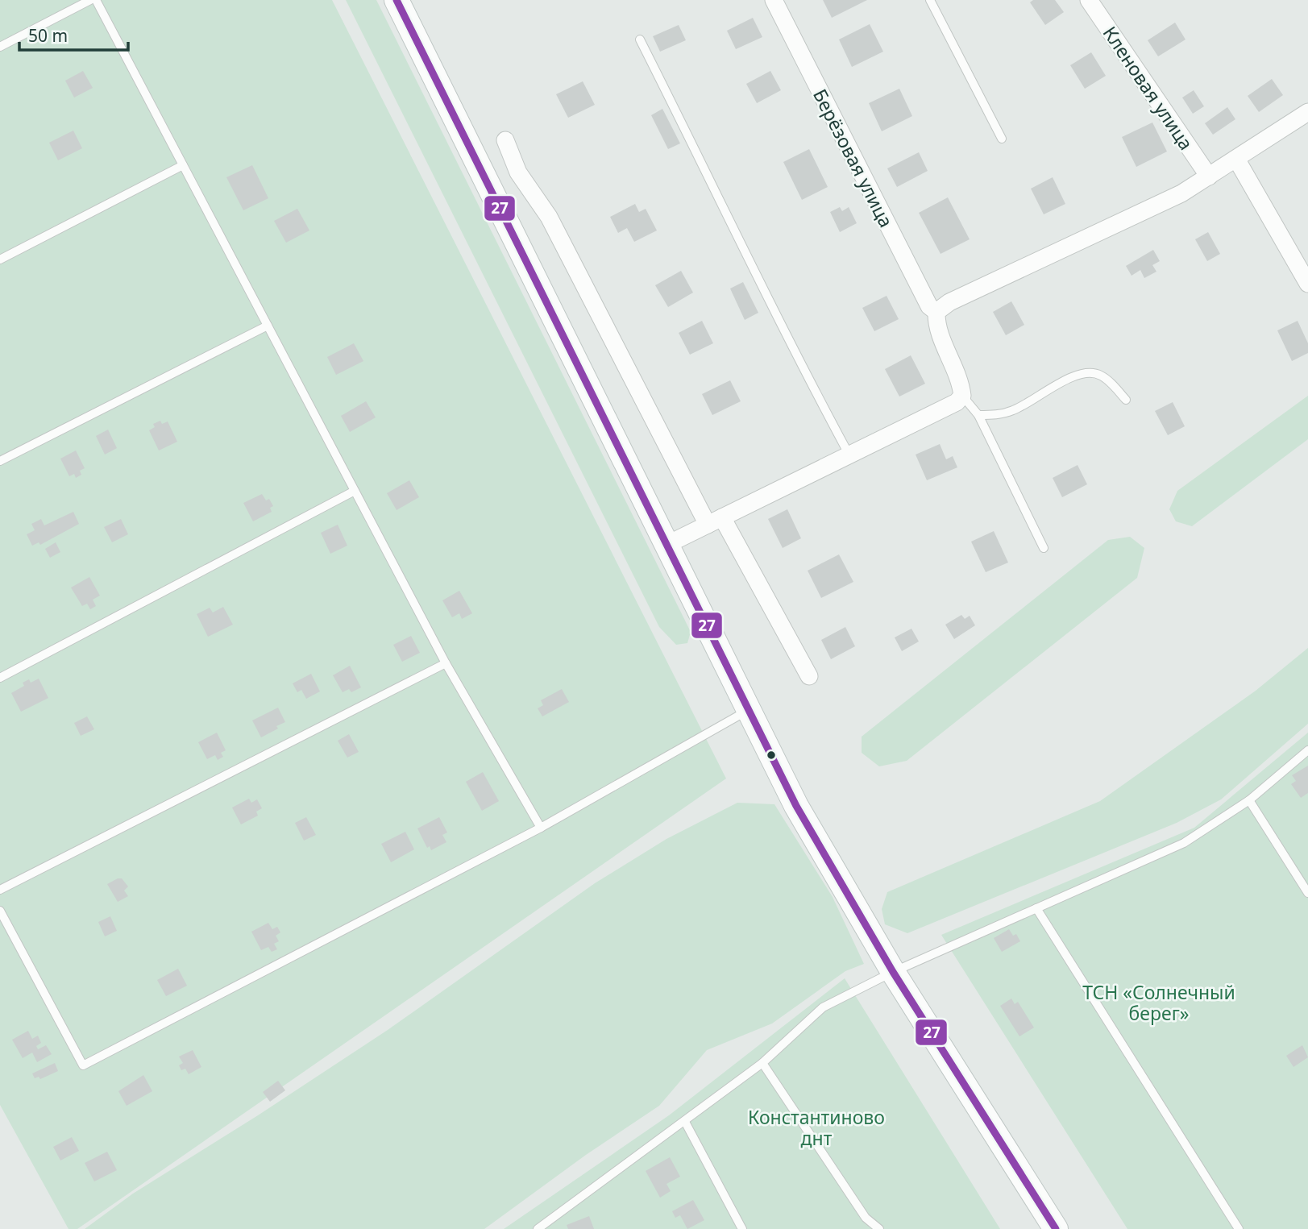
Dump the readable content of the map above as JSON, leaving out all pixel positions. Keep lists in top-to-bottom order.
{
  "streets": {
    "street": ["Кленовая улица", "Берёзовая улица"]
  },
  "parks": ["ТСН «Солнечный берег»", "Константиново днт"],
  "lines": ["transit line 27"],
  "scale_bar": "50 m"
}
